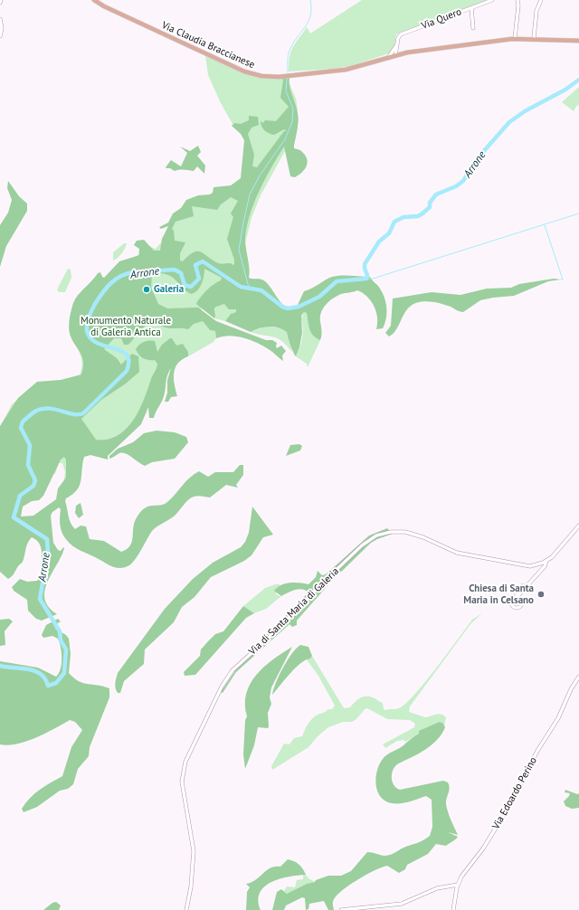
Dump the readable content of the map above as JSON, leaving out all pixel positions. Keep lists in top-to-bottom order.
{
  "streets": {
    "main road": ["Via Claudia Braccianese"],
    "street": ["Via Quero", "Via di Santa Maria di Galeria", "Via Edoardo Perino"]
  },
  "crossings": [
    ["Via Quero", "Via Claudia Braccianese"]
  ],
  "water": ["Arrone"],
  "parks": ["Monumento Naturale di Galeria Antica"],
  "places": ["Galeria", "Chiesa di Santa Maria in Celsano"]
}
